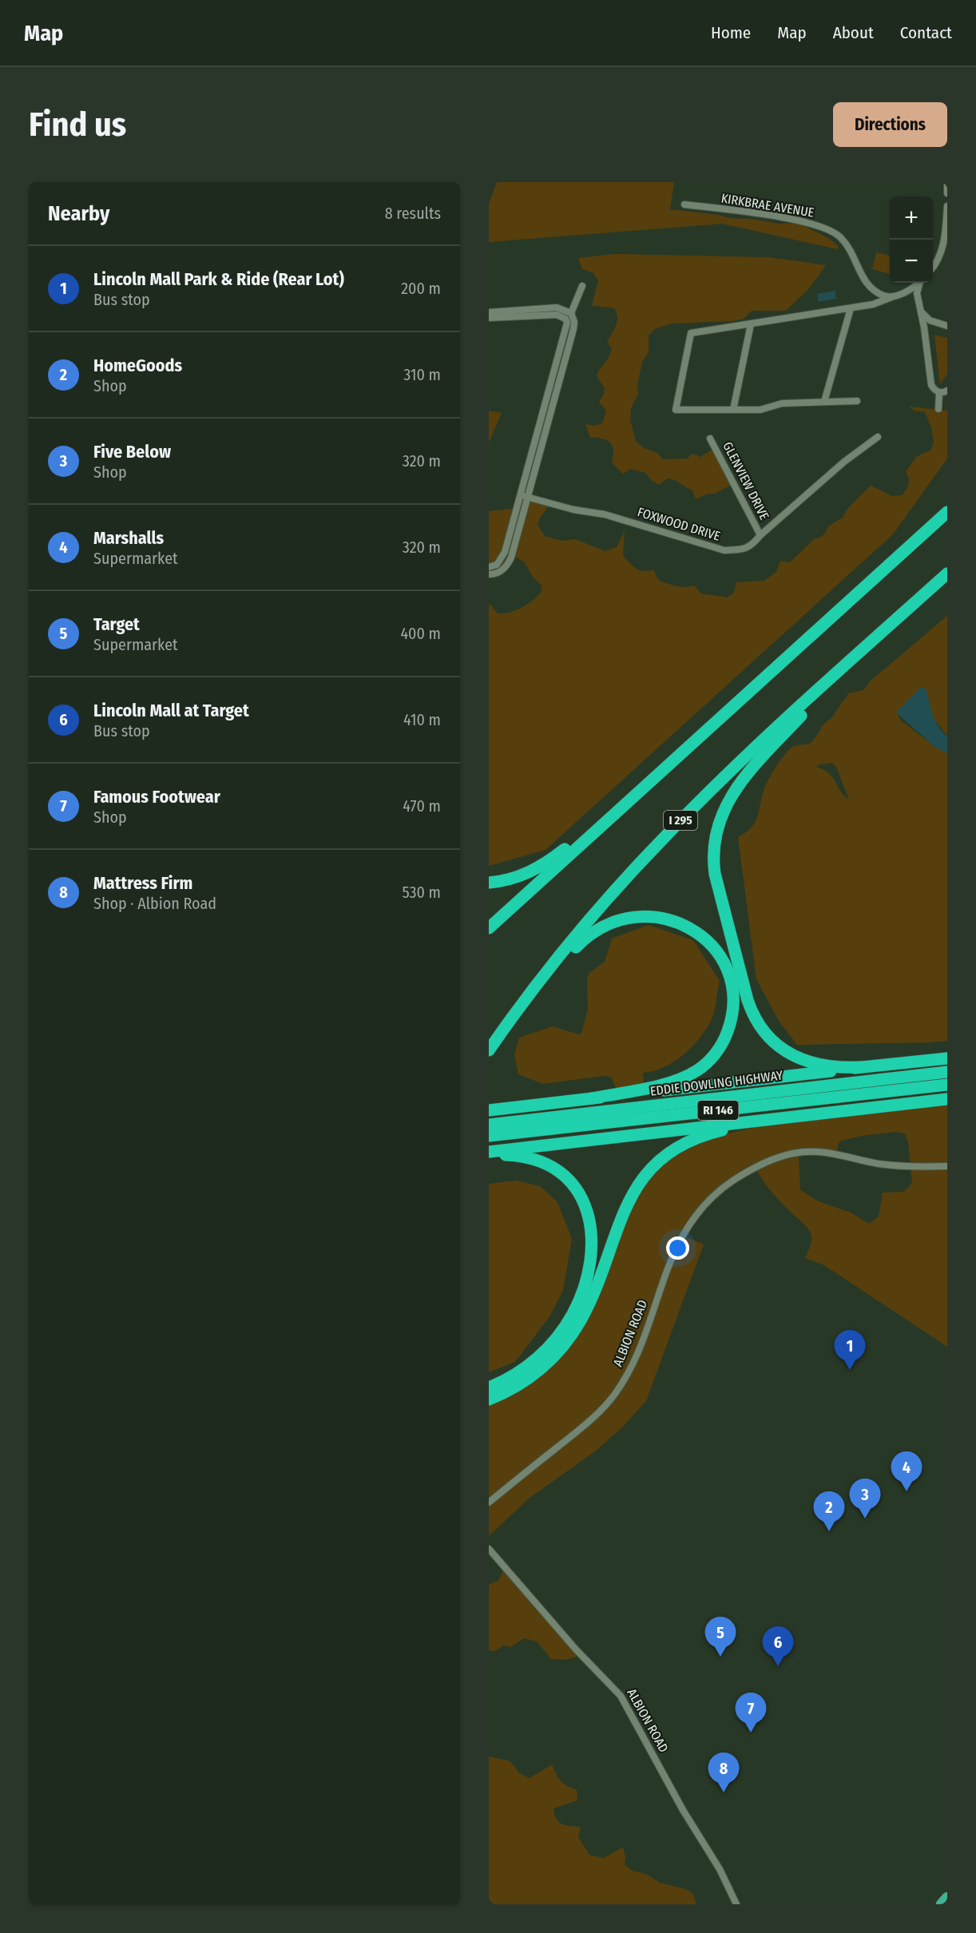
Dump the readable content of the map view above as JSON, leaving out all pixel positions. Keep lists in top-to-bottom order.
{
  "streets": {
    "highway": ["I 295", "EDDIE DOWLING HIGHWAY", "RI 146"],
    "street": [
      "KIRKBRAE AVENUE",
      "GLENVIEW DRIVE",
      "FOXWOOD DRIVE",
      "ALBION ROAD"
    ]
  },
  "crossings": [
    ["GLENVIEW DRIVE", "FOXWOOD DRIVE"]
  ],
  "page": {
    "header": "Map",
    "nav": [
      "Home",
      "Map",
      "About",
      "Contact"
    ],
    "buttons": "Directions",
    "title": "Find us",
    "heading": ["Nearby", "8 results"],
    "map_buttons": ["+", "−"],
    "list": [
      {
        "mark": "1",
        "name": "Lincoln Mall Park & Ride (Rear Lot)",
        "note": "Bus stop",
        "value": "200 m"
      },
      {
        "mark": "2",
        "name": "HomeGoods",
        "note": "Shop",
        "value": "310 m"
      },
      {
        "mark": "3",
        "name": "Five Below",
        "note": "Shop",
        "value": "320 m"
      },
      {
        "mark": "4",
        "name": "Marshalls",
        "note": "Supermarket",
        "value": "320 m"
      },
      {
        "mark": "5",
        "name": "Target",
        "note": "Supermarket",
        "value": "400 m"
      },
      {
        "mark": "6",
        "name": "Lincoln Mall at Target",
        "note": "Bus stop",
        "value": "410 m"
      },
      {
        "mark": "7",
        "name": "Famous Footwear",
        "note": "Shop",
        "value": "470 m"
      },
      {
        "mark": "8",
        "name": "Mattress Firm",
        "note": "Shop · Albion Road",
        "value": "530 m"
      }
    ],
    "pins": [
      "1",
      "4",
      "3",
      "2",
      "5",
      "6",
      "7",
      "8"
    ]
  }
}
